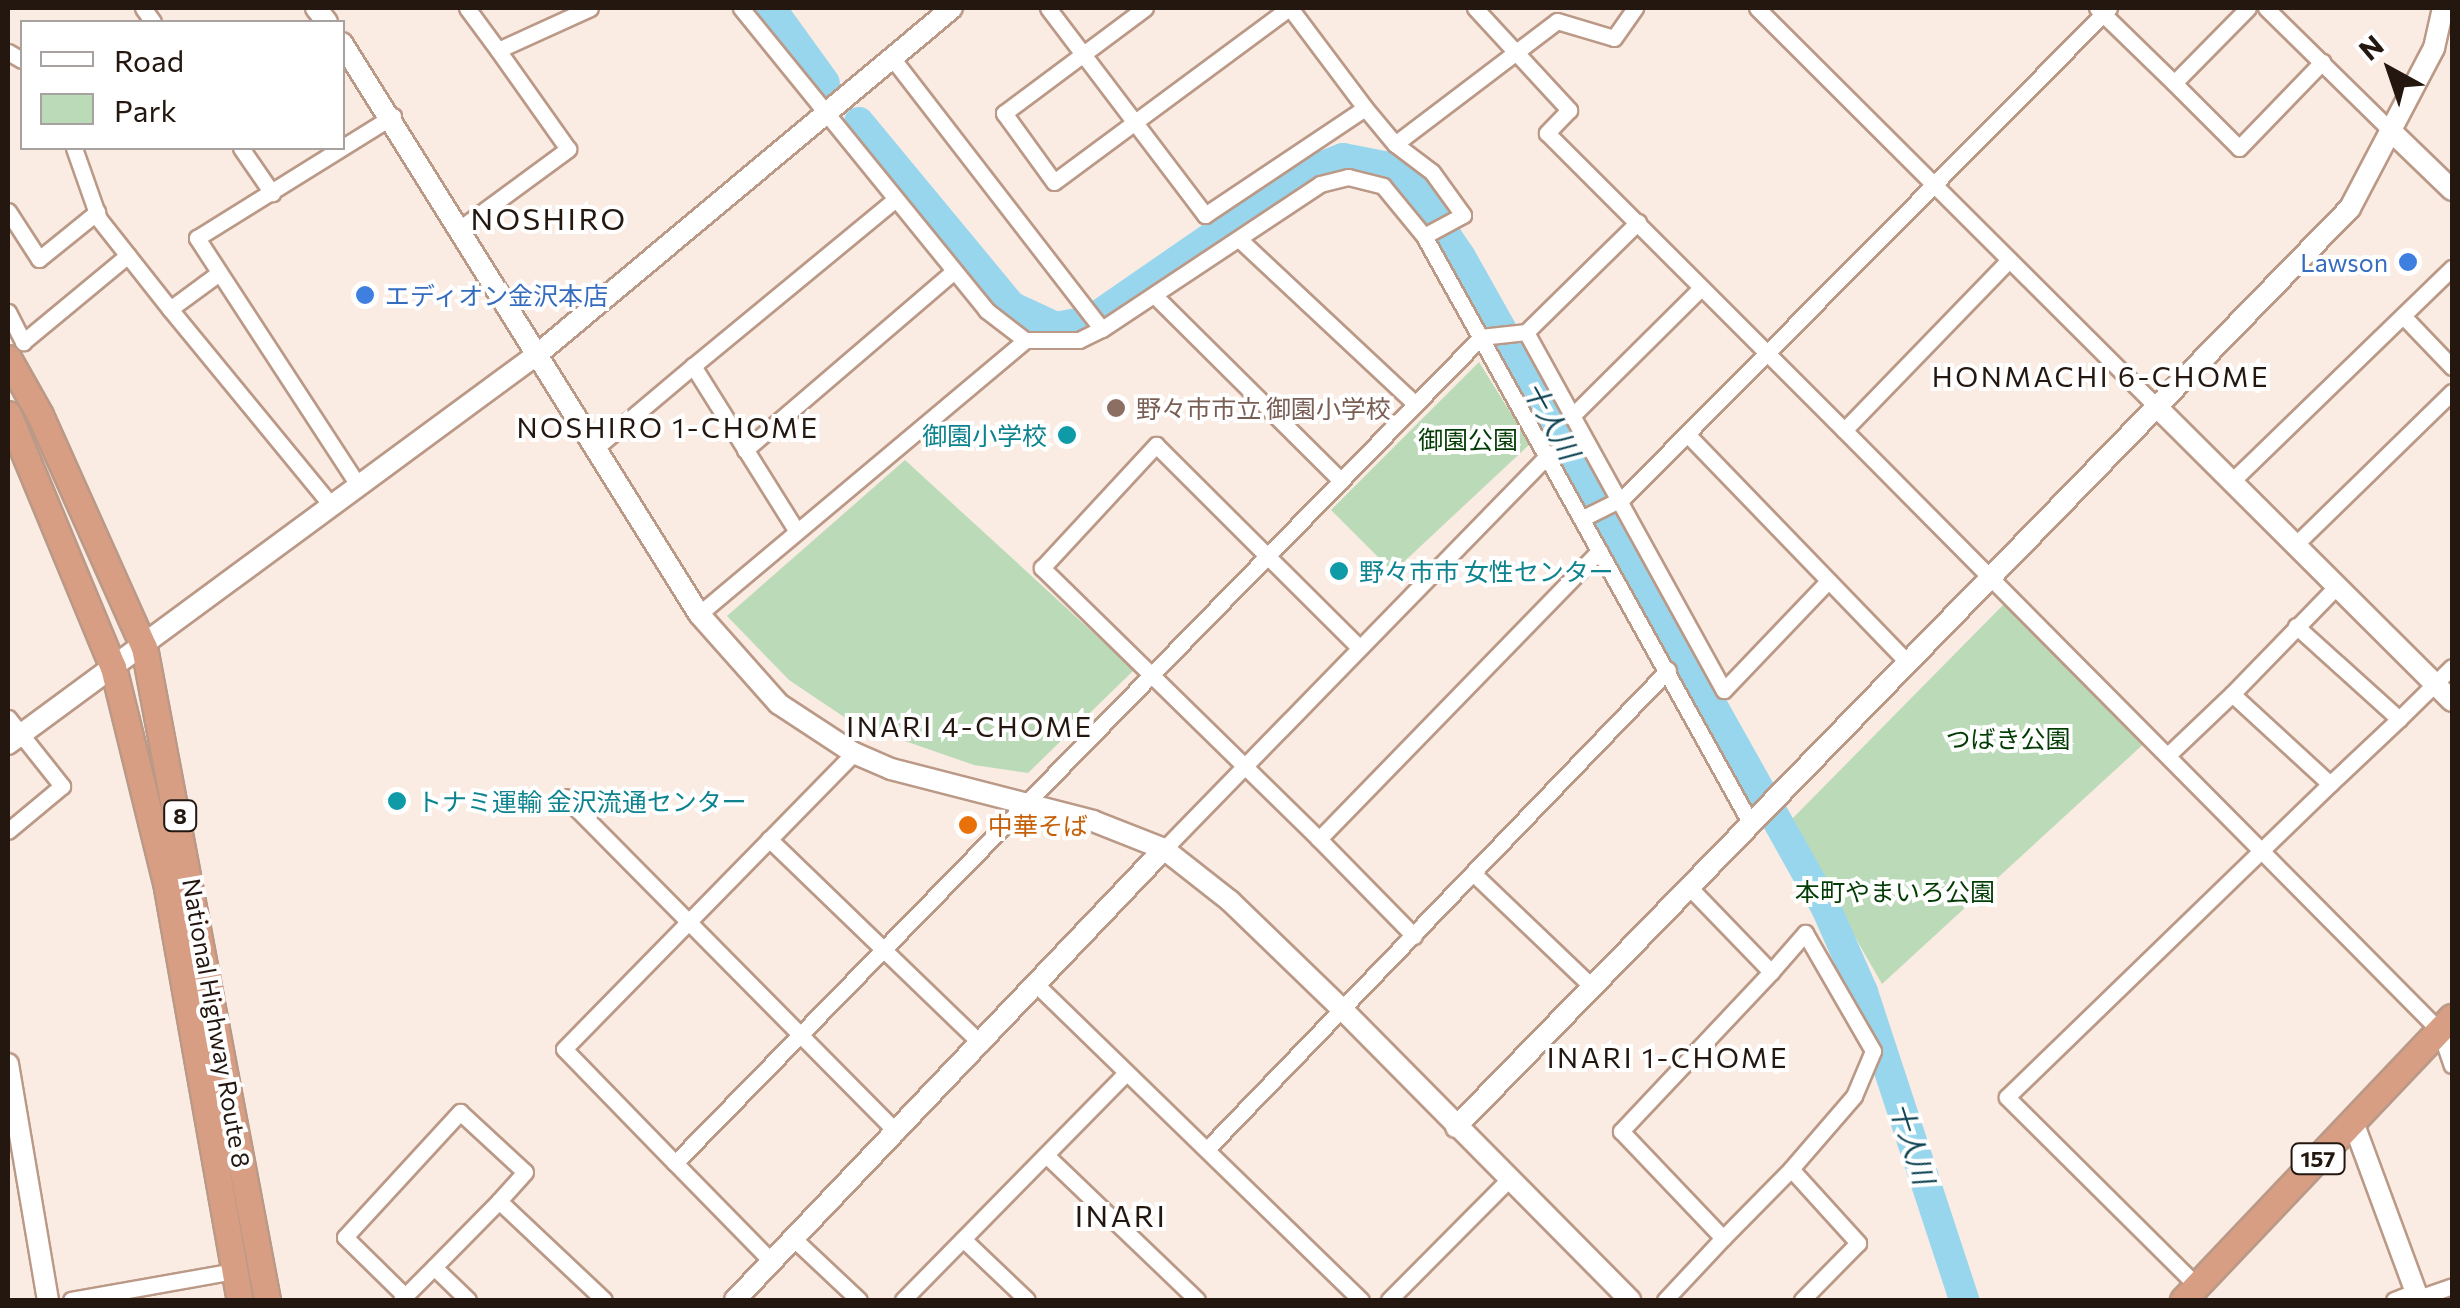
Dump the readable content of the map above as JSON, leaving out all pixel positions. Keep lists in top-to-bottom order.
{
  "streets": {
    "highway": ["8", "National Highway Route 8", "157"]
  },
  "districts": [
    "NOSHIRO",
    "HONMACHI 6-CHOME",
    "NOSHIRO 1-CHOME",
    "INARI 4-CHOME",
    "INARI 1-CHOME",
    "INARI"
  ],
  "water": ["十人川"],
  "parks": ["御園公園", "つばき公園", "本町やまいろ公園"],
  "places": [
    "Lawson",
    "エディオン金沢本店",
    "野々市市立 御園小学校",
    "御園小学校",
    "野々市市 女性センター",
    "トナミ運輸 金沢流通センター",
    "中華そば"
  ],
  "legend": ["Road", "Park"],
  "north": "top left"
}
